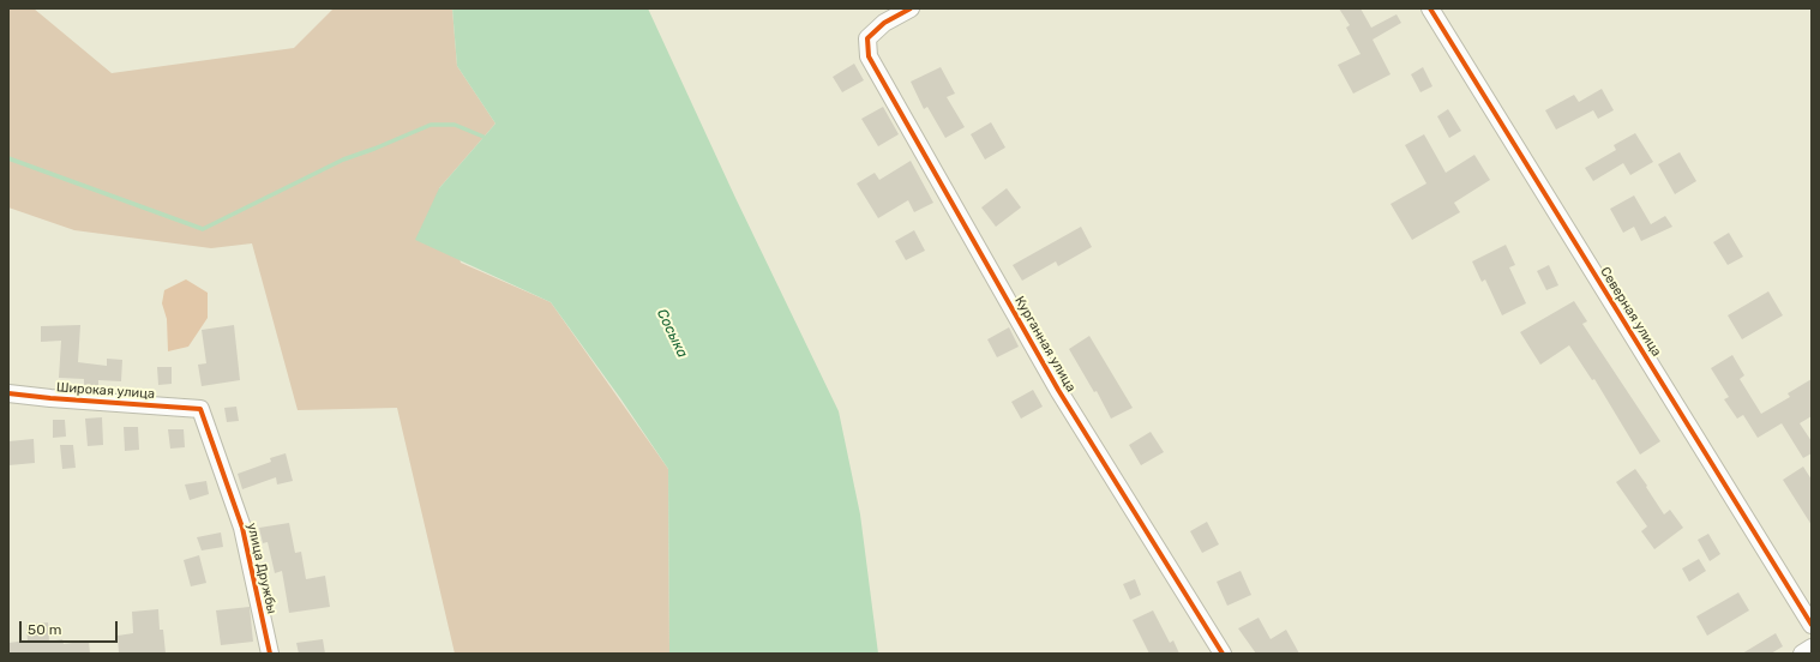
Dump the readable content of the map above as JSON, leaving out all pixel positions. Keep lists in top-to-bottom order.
{
  "streets": {
    "street": [
      "Северная улица",
      "Курганная улица",
      "Широкая улица",
      "улица Дружбы"
    ]
  },
  "crossings": [
    ["Широкая улица", "улица Дружбы"]
  ],
  "water": ["Сосыка"],
  "scale_bar": "50 m"
}
